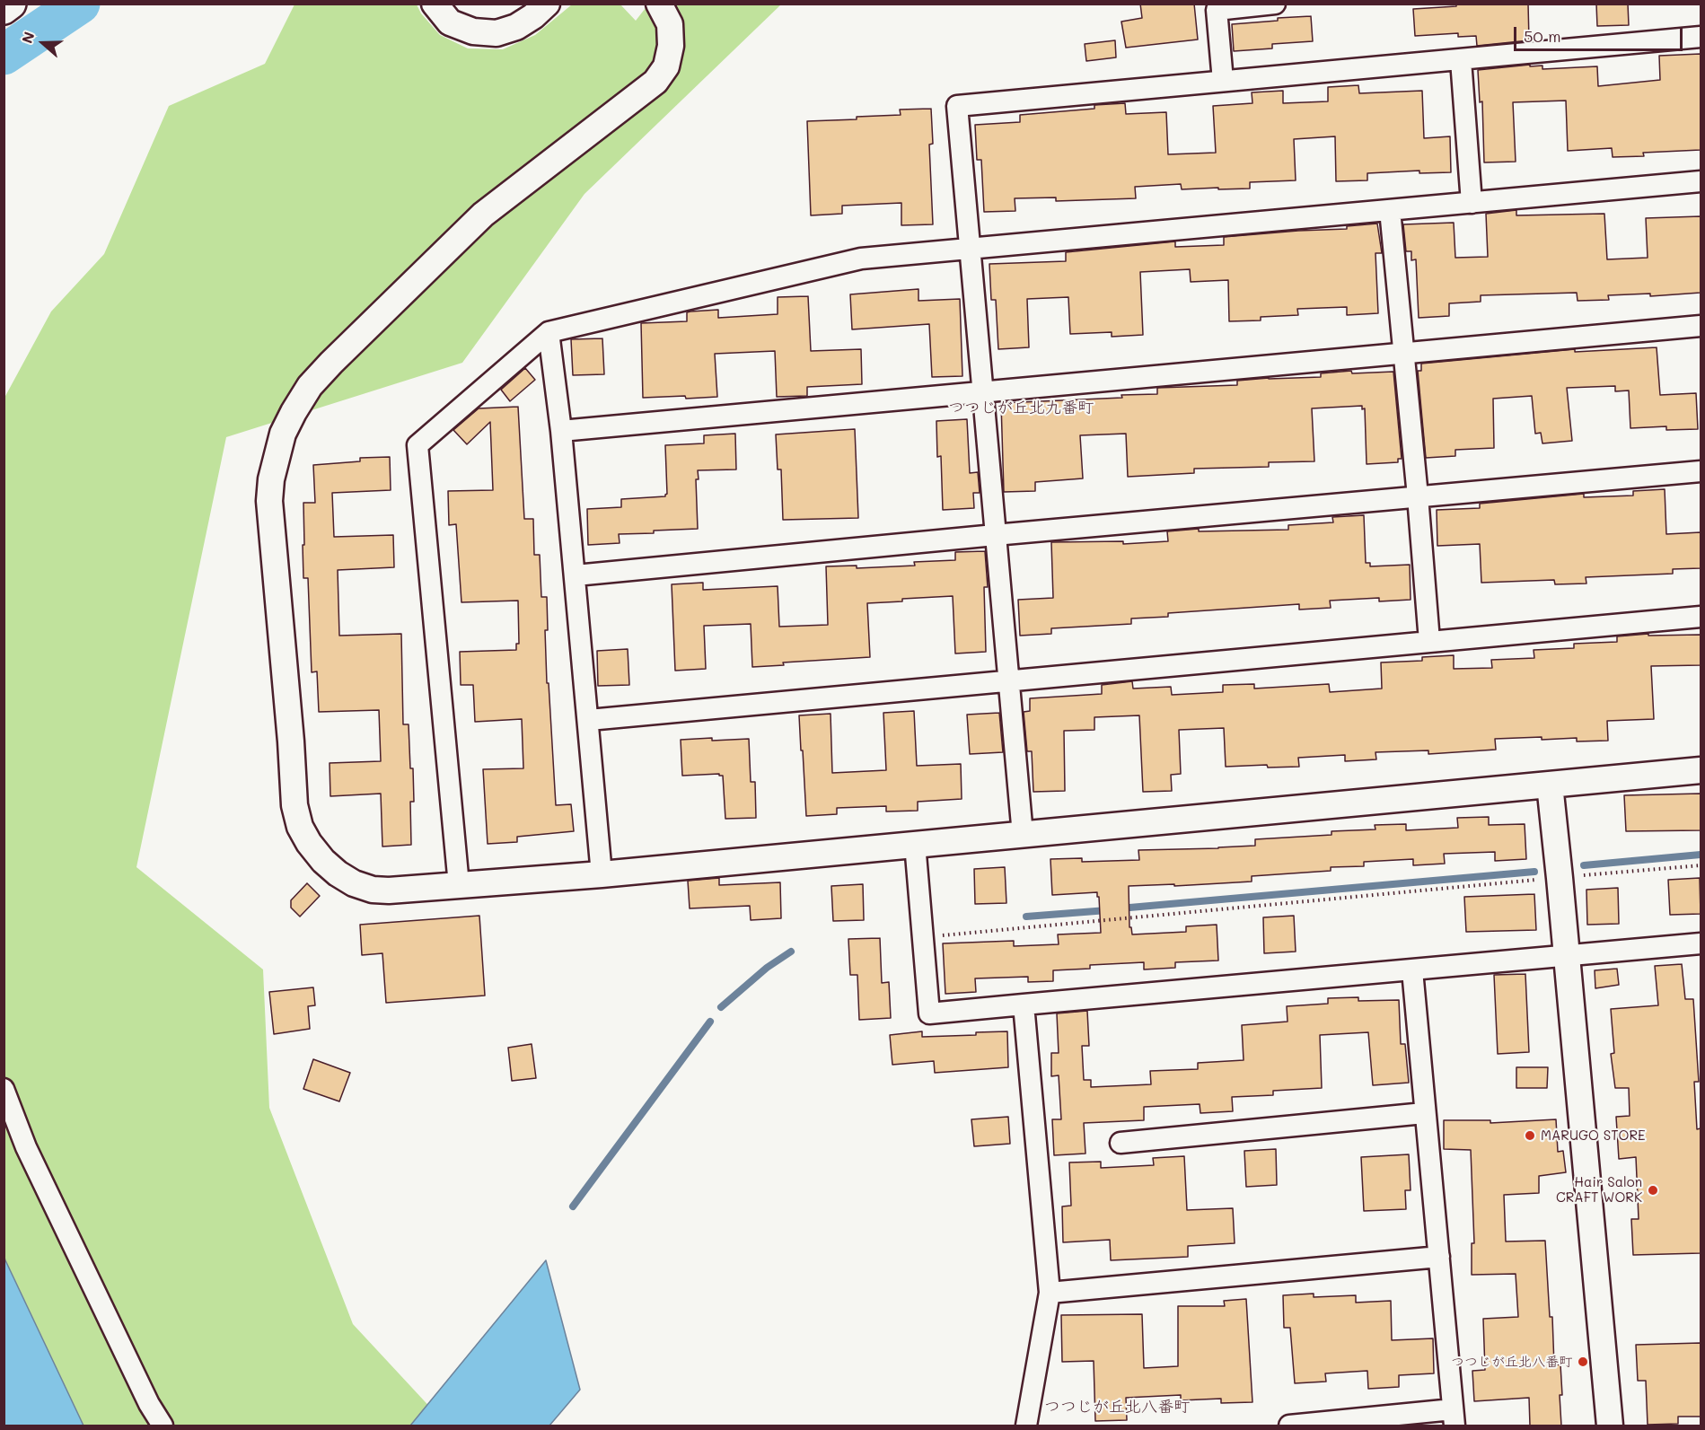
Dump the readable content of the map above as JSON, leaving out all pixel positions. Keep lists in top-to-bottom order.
{
  "districts": ["つつじが丘北九番町", "つつじが丘北八番町"],
  "places": ["MARUGO STORE", "Hair Salon CRAFT WORK", "つつじが丘北八番町"],
  "scale_bar": "50 m",
  "north": "left"
}
